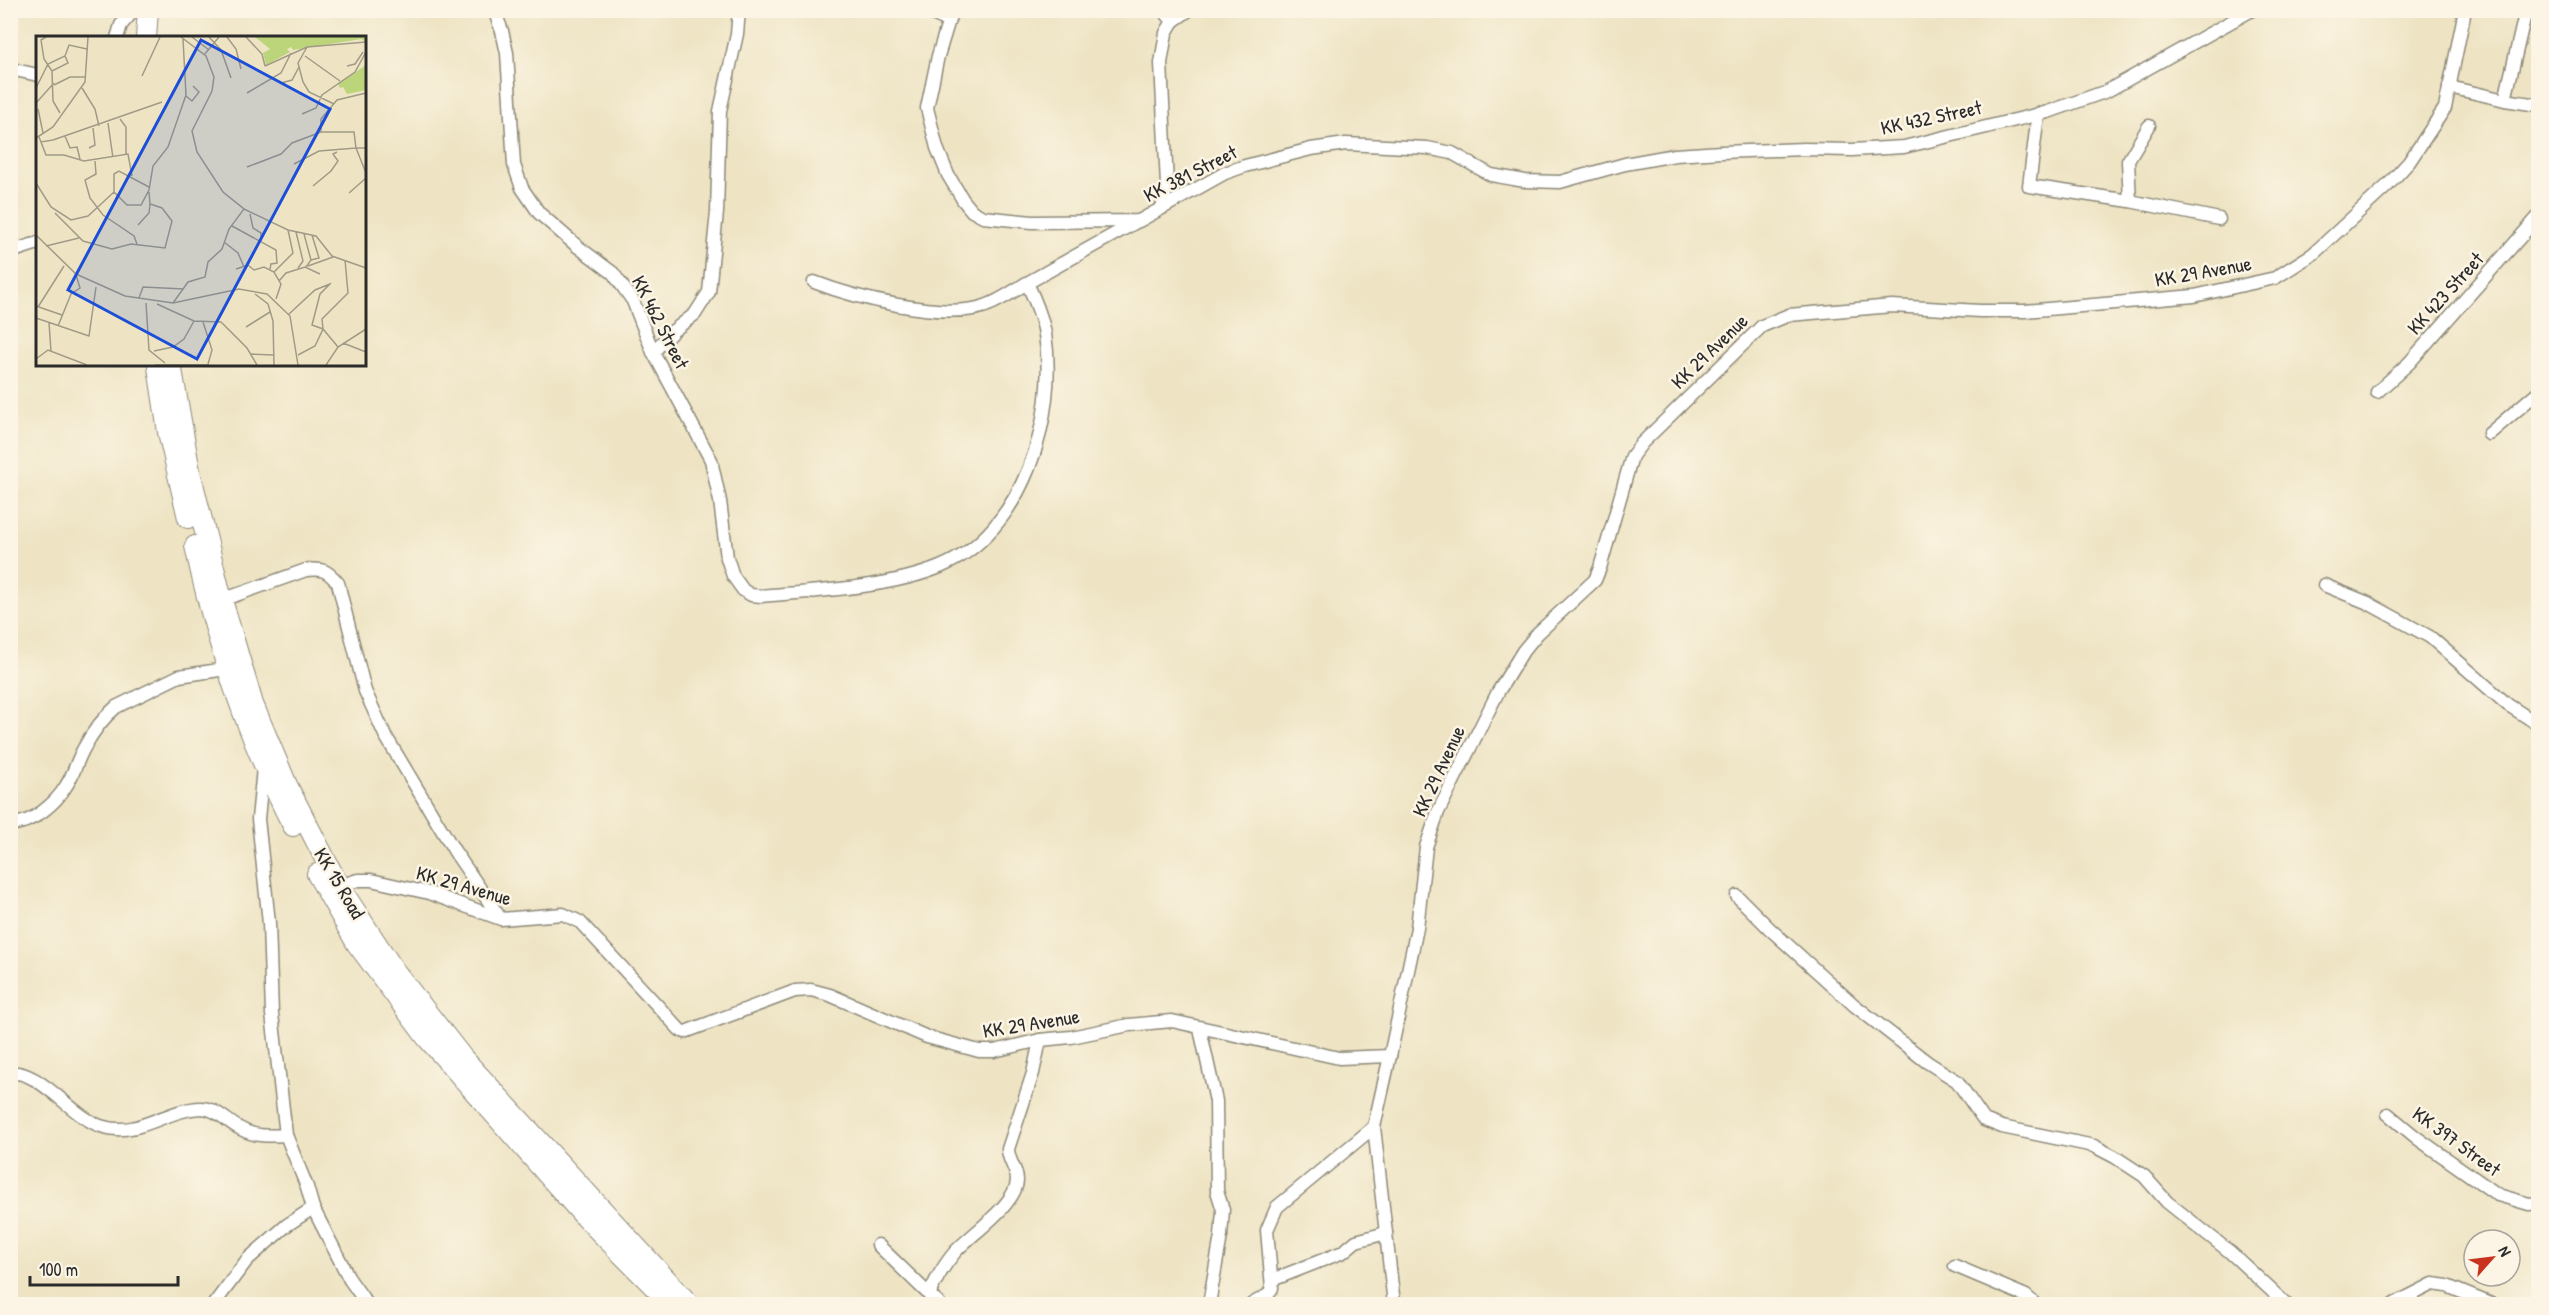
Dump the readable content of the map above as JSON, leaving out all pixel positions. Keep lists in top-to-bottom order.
{
  "streets": {
    "highway": ["KK 15 Road"],
    "street": [
      "KK 432 Street",
      "KK 381 Street",
      "KK 29 Avenue",
      "KK 423 Street",
      "KK 462 Street",
      "KK 397 Street"
    ]
  },
  "crossings": [
    ["KK 432 Street", "KK 381 Street"],
    ["KK 29 Avenue", "KK 15 Road"]
  ],
  "scale_bar": "100 m",
  "north": "top right"
}
